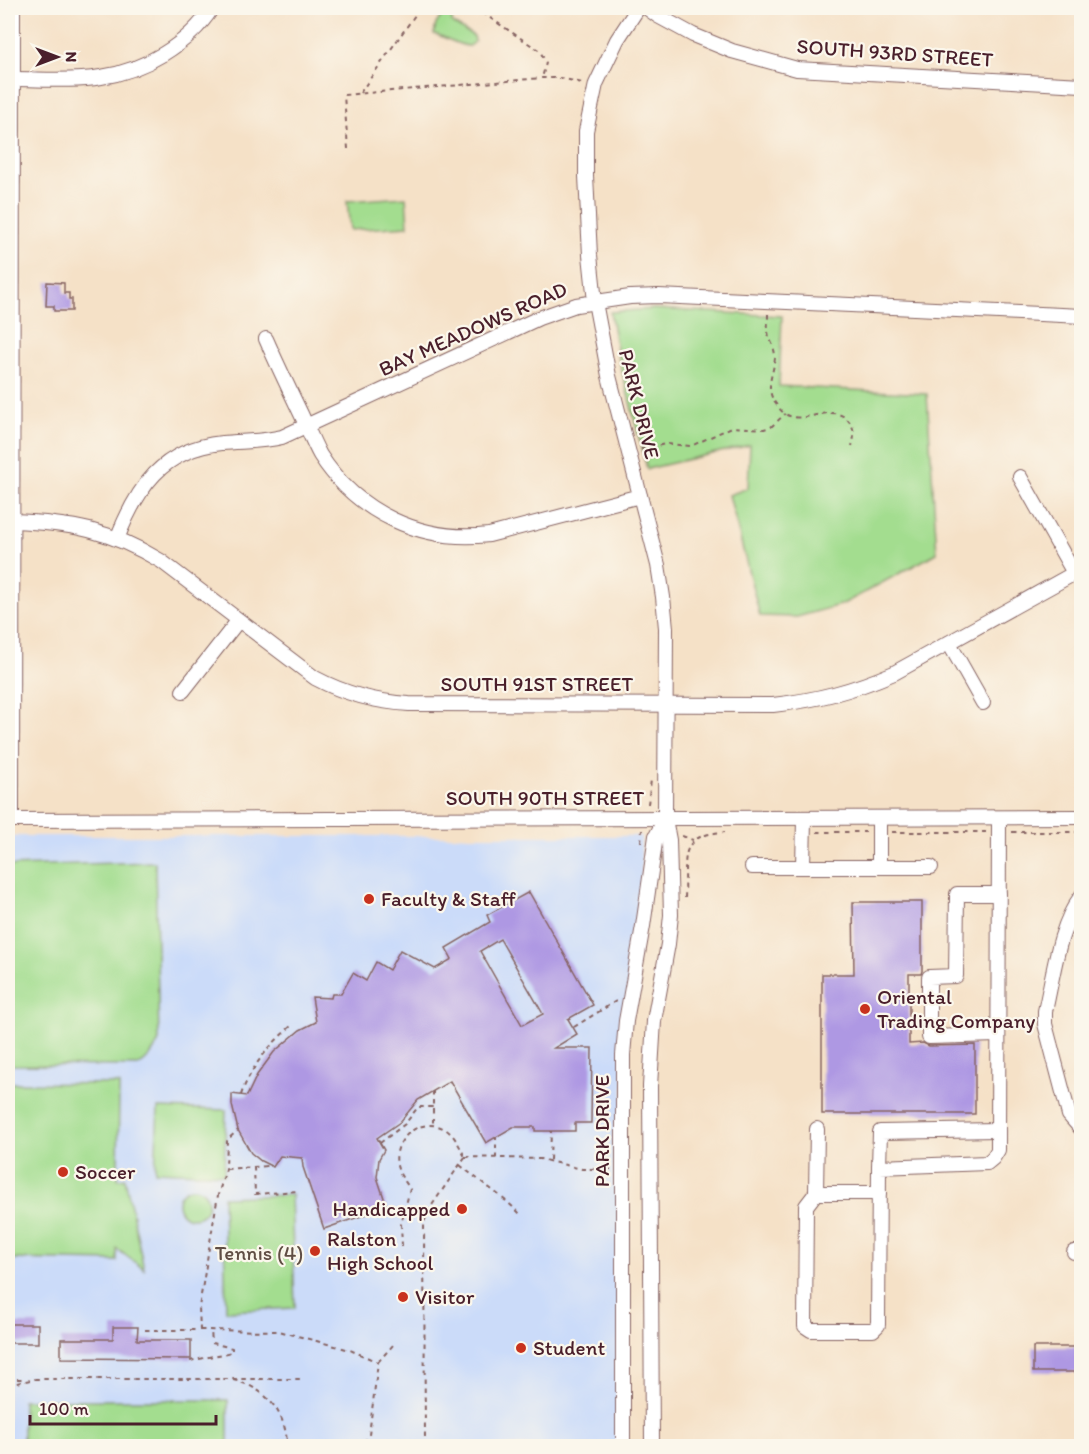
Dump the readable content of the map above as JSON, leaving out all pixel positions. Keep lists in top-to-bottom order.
{
  "streets": {
    "street": [
      "SOUTH 93RD STREET",
      "BAY MEADOWS ROAD",
      "PARK DRIVE",
      "SOUTH 91ST STREET",
      "SOUTH 90TH STREET"
    ]
  },
  "crossings": [
    ["BAY MEADOWS ROAD", "PARK DRIVE"],
    ["BAY MEADOWS ROAD", "SOUTH 91ST STREET"],
    ["PARK DRIVE", "SOUTH 91ST STREET"],
    ["PARK DRIVE", "SOUTH 90TH STREET"]
  ],
  "parks": ["Tennis (4)"],
  "places": [
    "Faculty & Staff",
    "Oriental Trading Company",
    "Soccer",
    "Handicapped",
    "Ralston High School",
    "Visitor",
    "Student"
  ],
  "scale_bar": "100 m",
  "north": "right"
}
